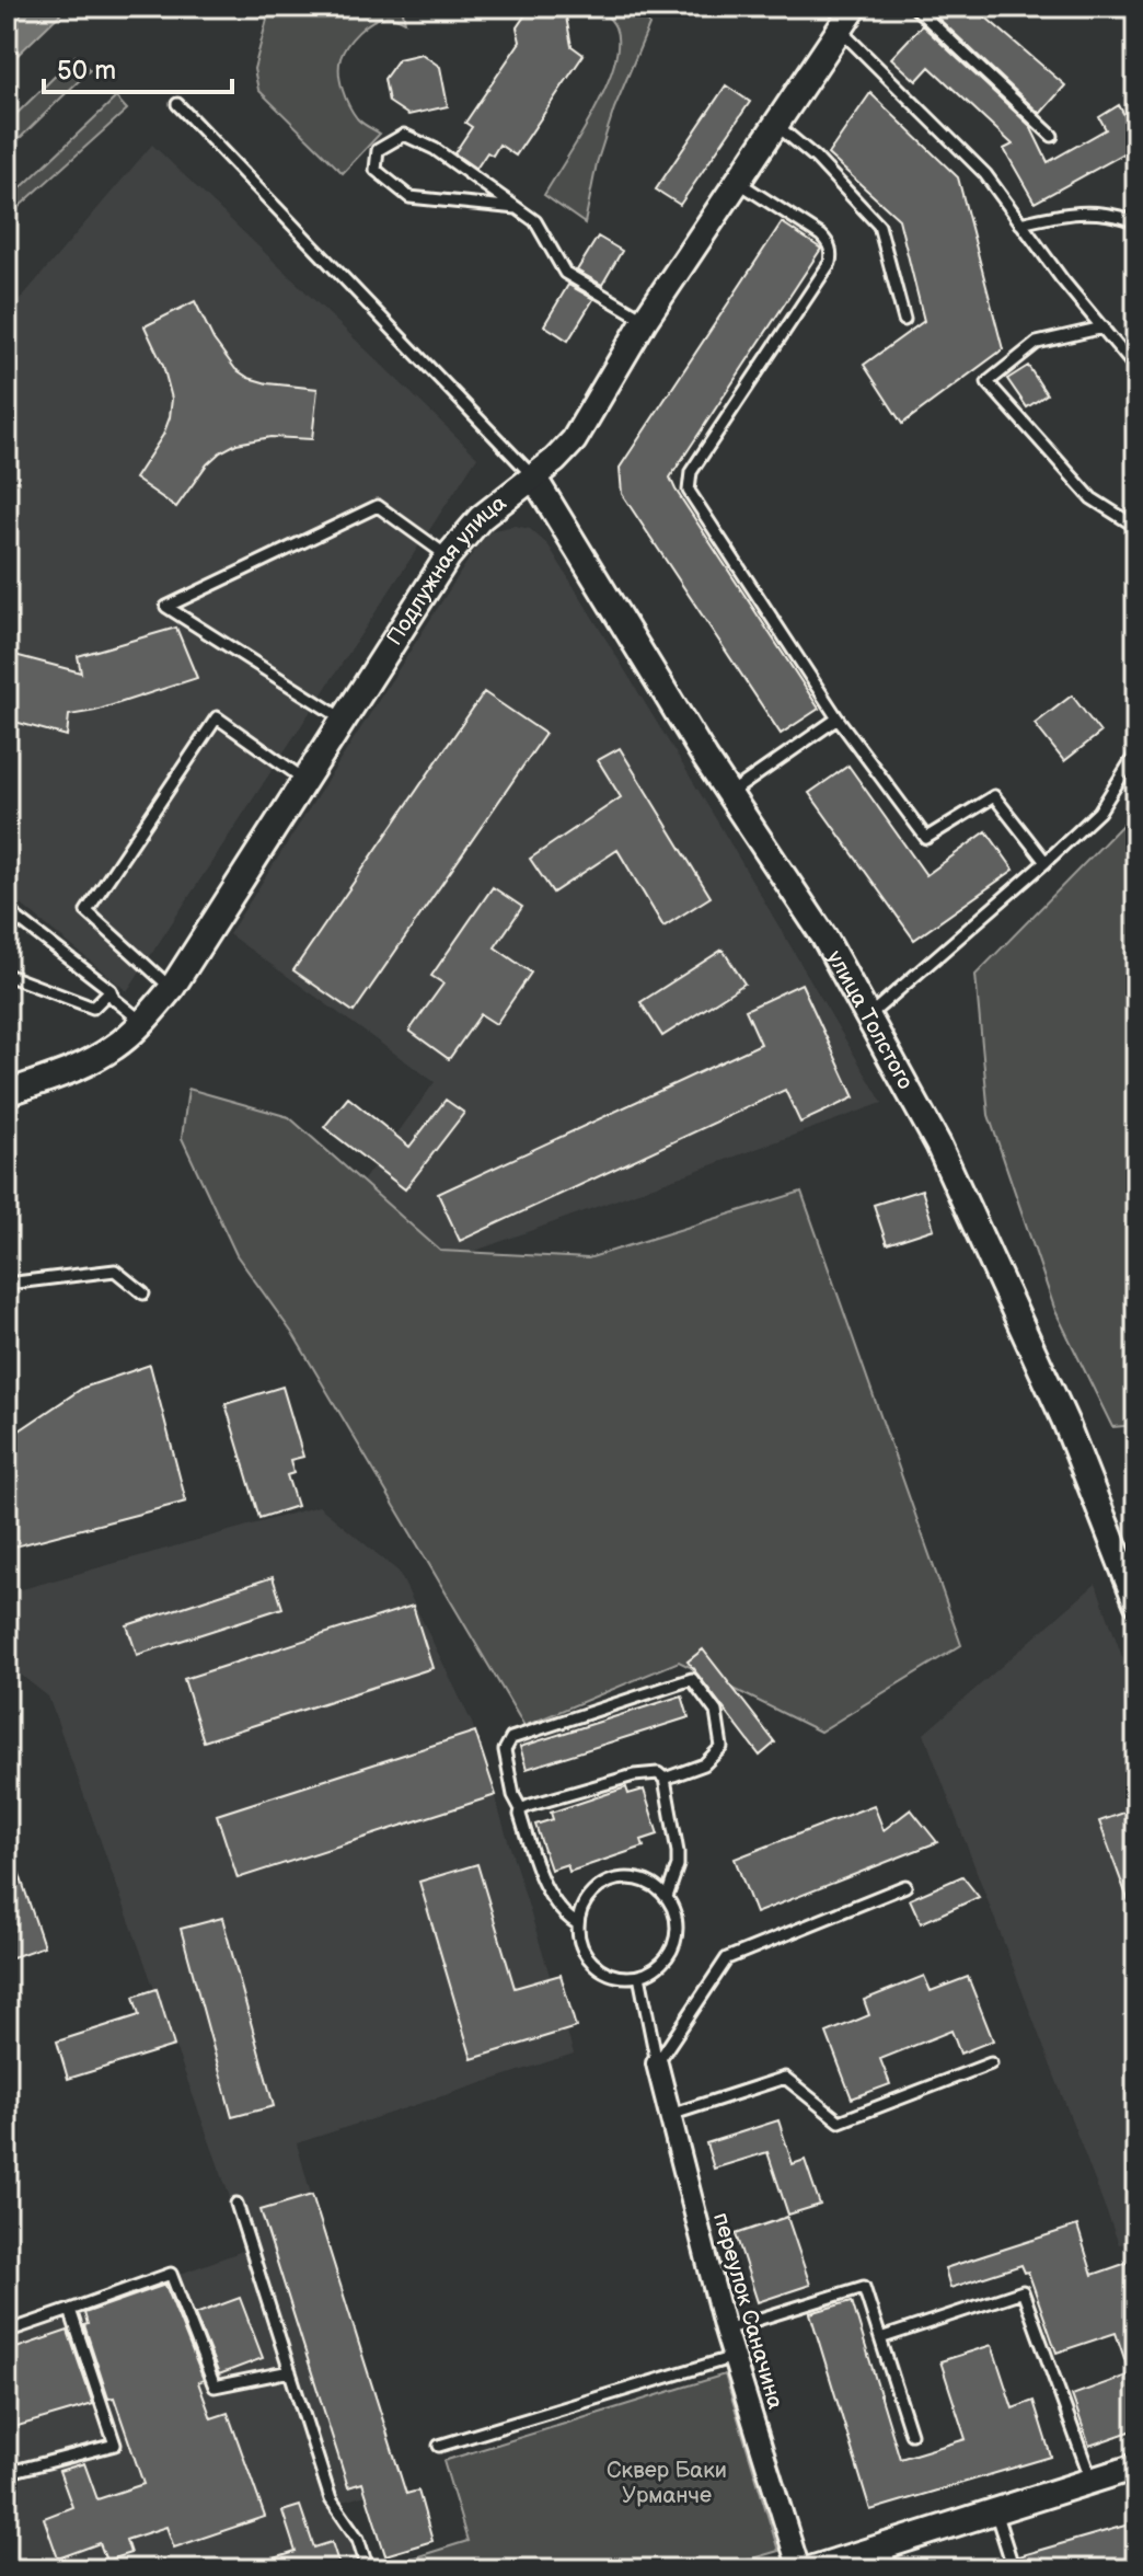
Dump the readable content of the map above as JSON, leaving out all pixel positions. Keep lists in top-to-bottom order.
{
  "streets": {
    "street": ["Подлужная улица", "улица Толстого", "переулок Саначина"]
  },
  "crossings": [
    ["Подлужная улица", "улица Толстого"]
  ],
  "parks": ["Сквер Баки Урманче"],
  "scale_bar": "50 m"
}
